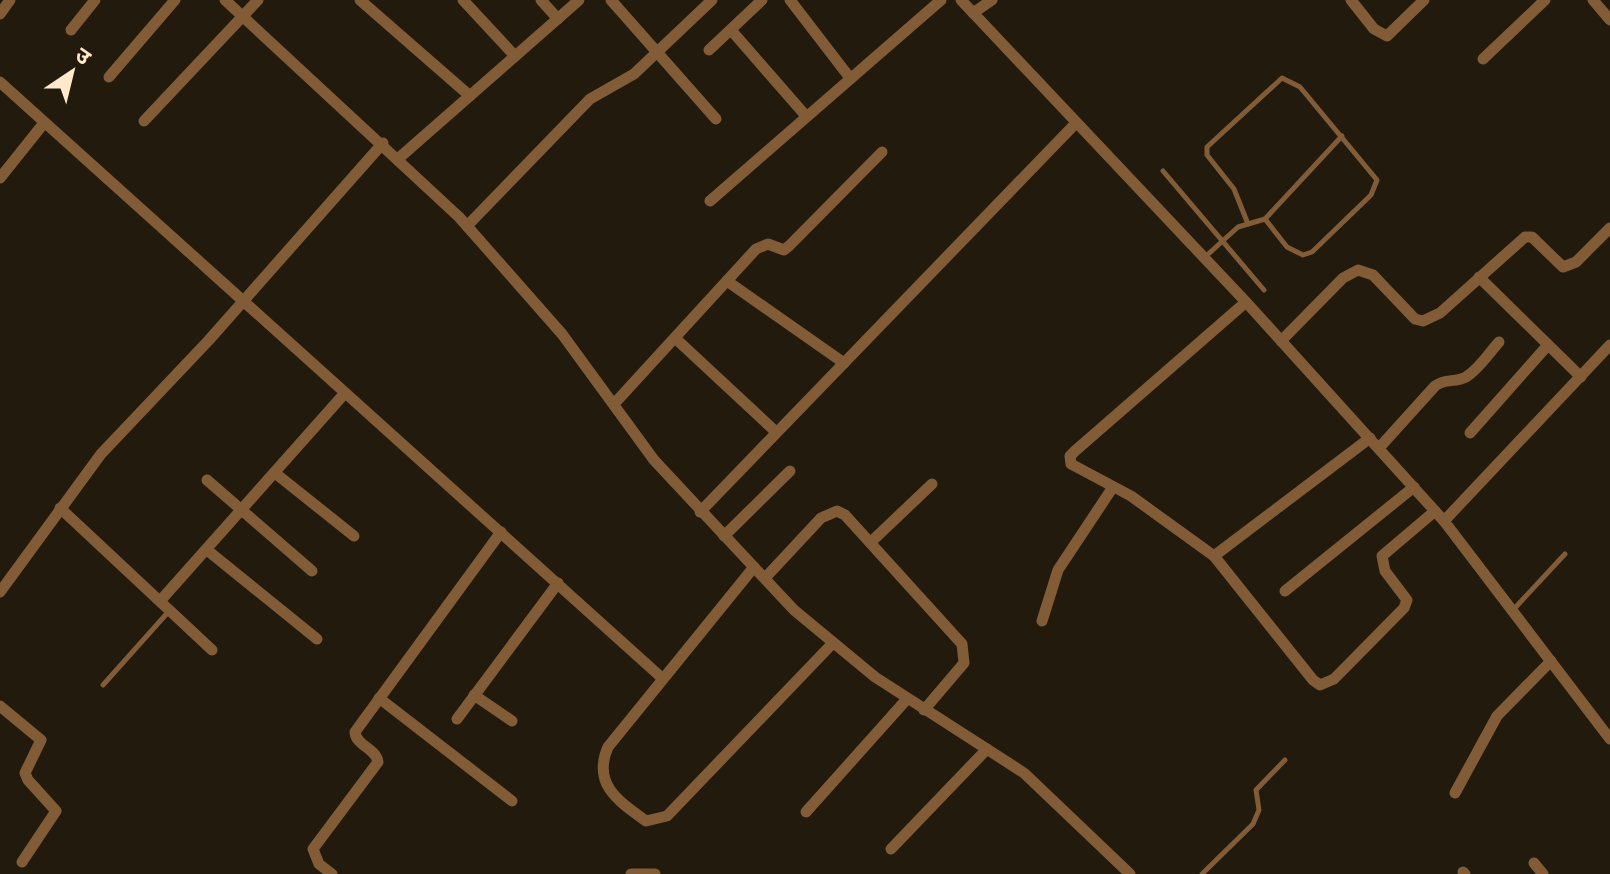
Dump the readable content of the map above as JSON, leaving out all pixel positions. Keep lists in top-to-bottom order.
{
  "north": "top right"
}
